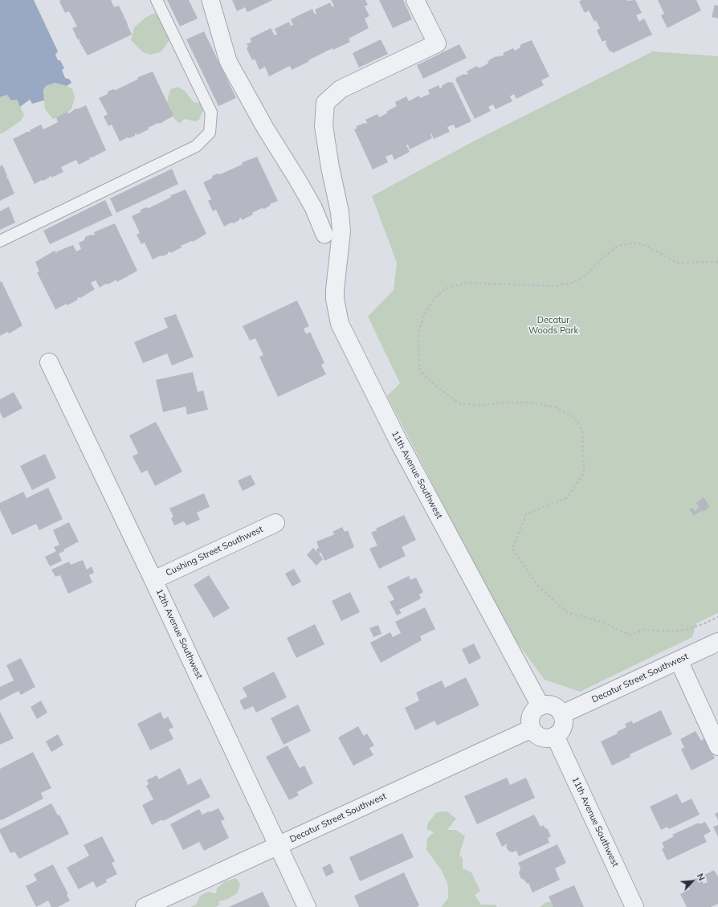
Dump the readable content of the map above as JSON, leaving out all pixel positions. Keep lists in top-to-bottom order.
{
  "streets": {
    "street": [
      "11th Avenue Southwest",
      "Cushing Street Southwest",
      "12th Avenue Southwest",
      "Decatur Street Southwest"
    ]
  },
  "crossings": [
    ["11th Avenue Southwest", "Decatur Street Southwest"],
    ["Cushing Street Southwest", "12th Avenue Southwest"],
    ["12th Avenue Southwest", "Decatur Street Southwest"]
  ],
  "parks": ["Decatur Woods Park"],
  "north": "top right"
}
